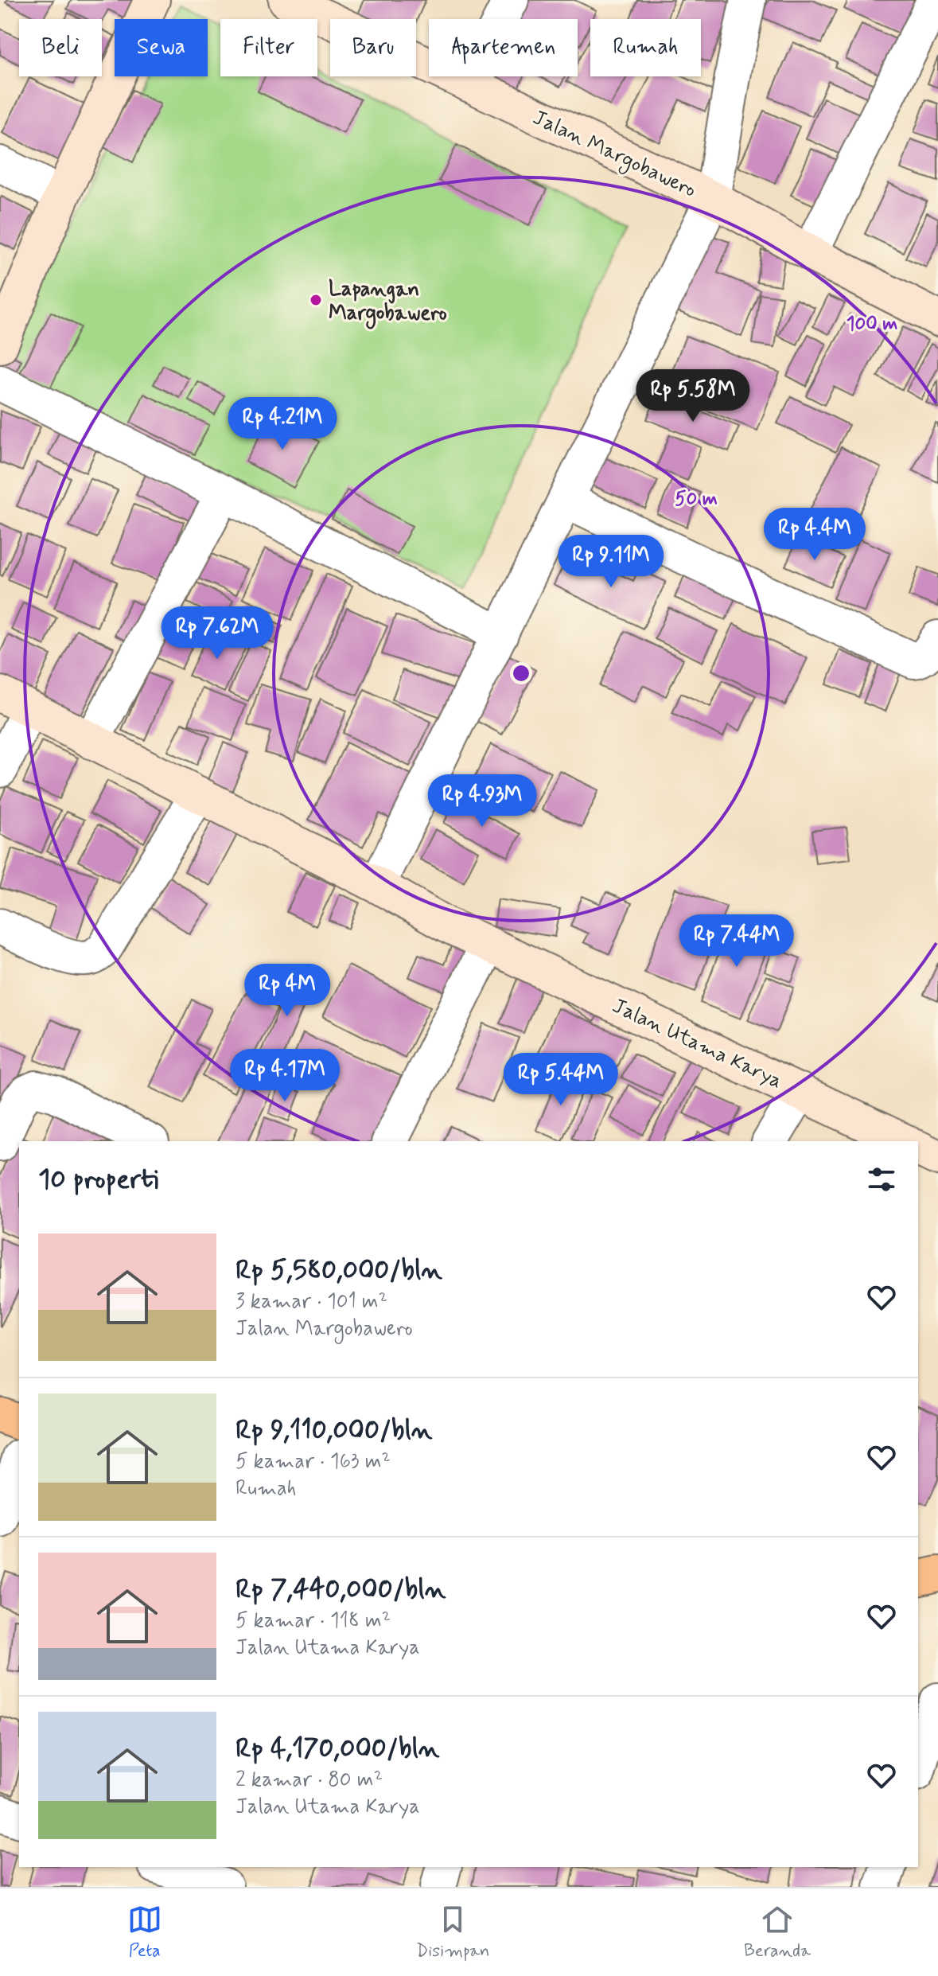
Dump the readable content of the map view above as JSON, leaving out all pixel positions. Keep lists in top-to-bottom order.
{
  "streets": {
    "street": ["Jalan Margobawero", "Jalan Utama Karya"]
  },
  "places": ["Lapangan Margobawero"],
  "page": {
    "chip": [
      "Beli",
      "Sewa",
      "Filter",
      "Baru",
      "Apartemen",
      "Rumah"
    ],
    "price": [
      "Rp 5.58M",
      "Rp 4.21M",
      "Rp 4.4M",
      "Rp 9.11M",
      "Rp 7.62M",
      "Rp 4.93M",
      "Rp 7.44M",
      "Rp 4M",
      "Rp 4.17M",
      "Rp 5.44M"
    ],
    "heading": "10 properti",
    "list": [
      {
        "name": "Rp 5,580,000/bln",
        "note": "3 kamar · 101 m² · Jalan Margobawero"
      },
      {
        "name": "Rp 9,110,000/bln",
        "note": "5 kamar · 163 m² · Rumah"
      },
      {
        "name": "Rp 7,440,000/bln",
        "note": "5 kamar · 118 m² · Jalan Utama Karya"
      },
      {
        "name": "Rp 4,170,000/bln",
        "note": "2 kamar · 80 m² · Jalan Utama Karya"
      }
    ],
    "tabs": ["Peta", "Disimpan", "Beranda"]
  },
  "rings": ["100 m", "50 m"]
}
